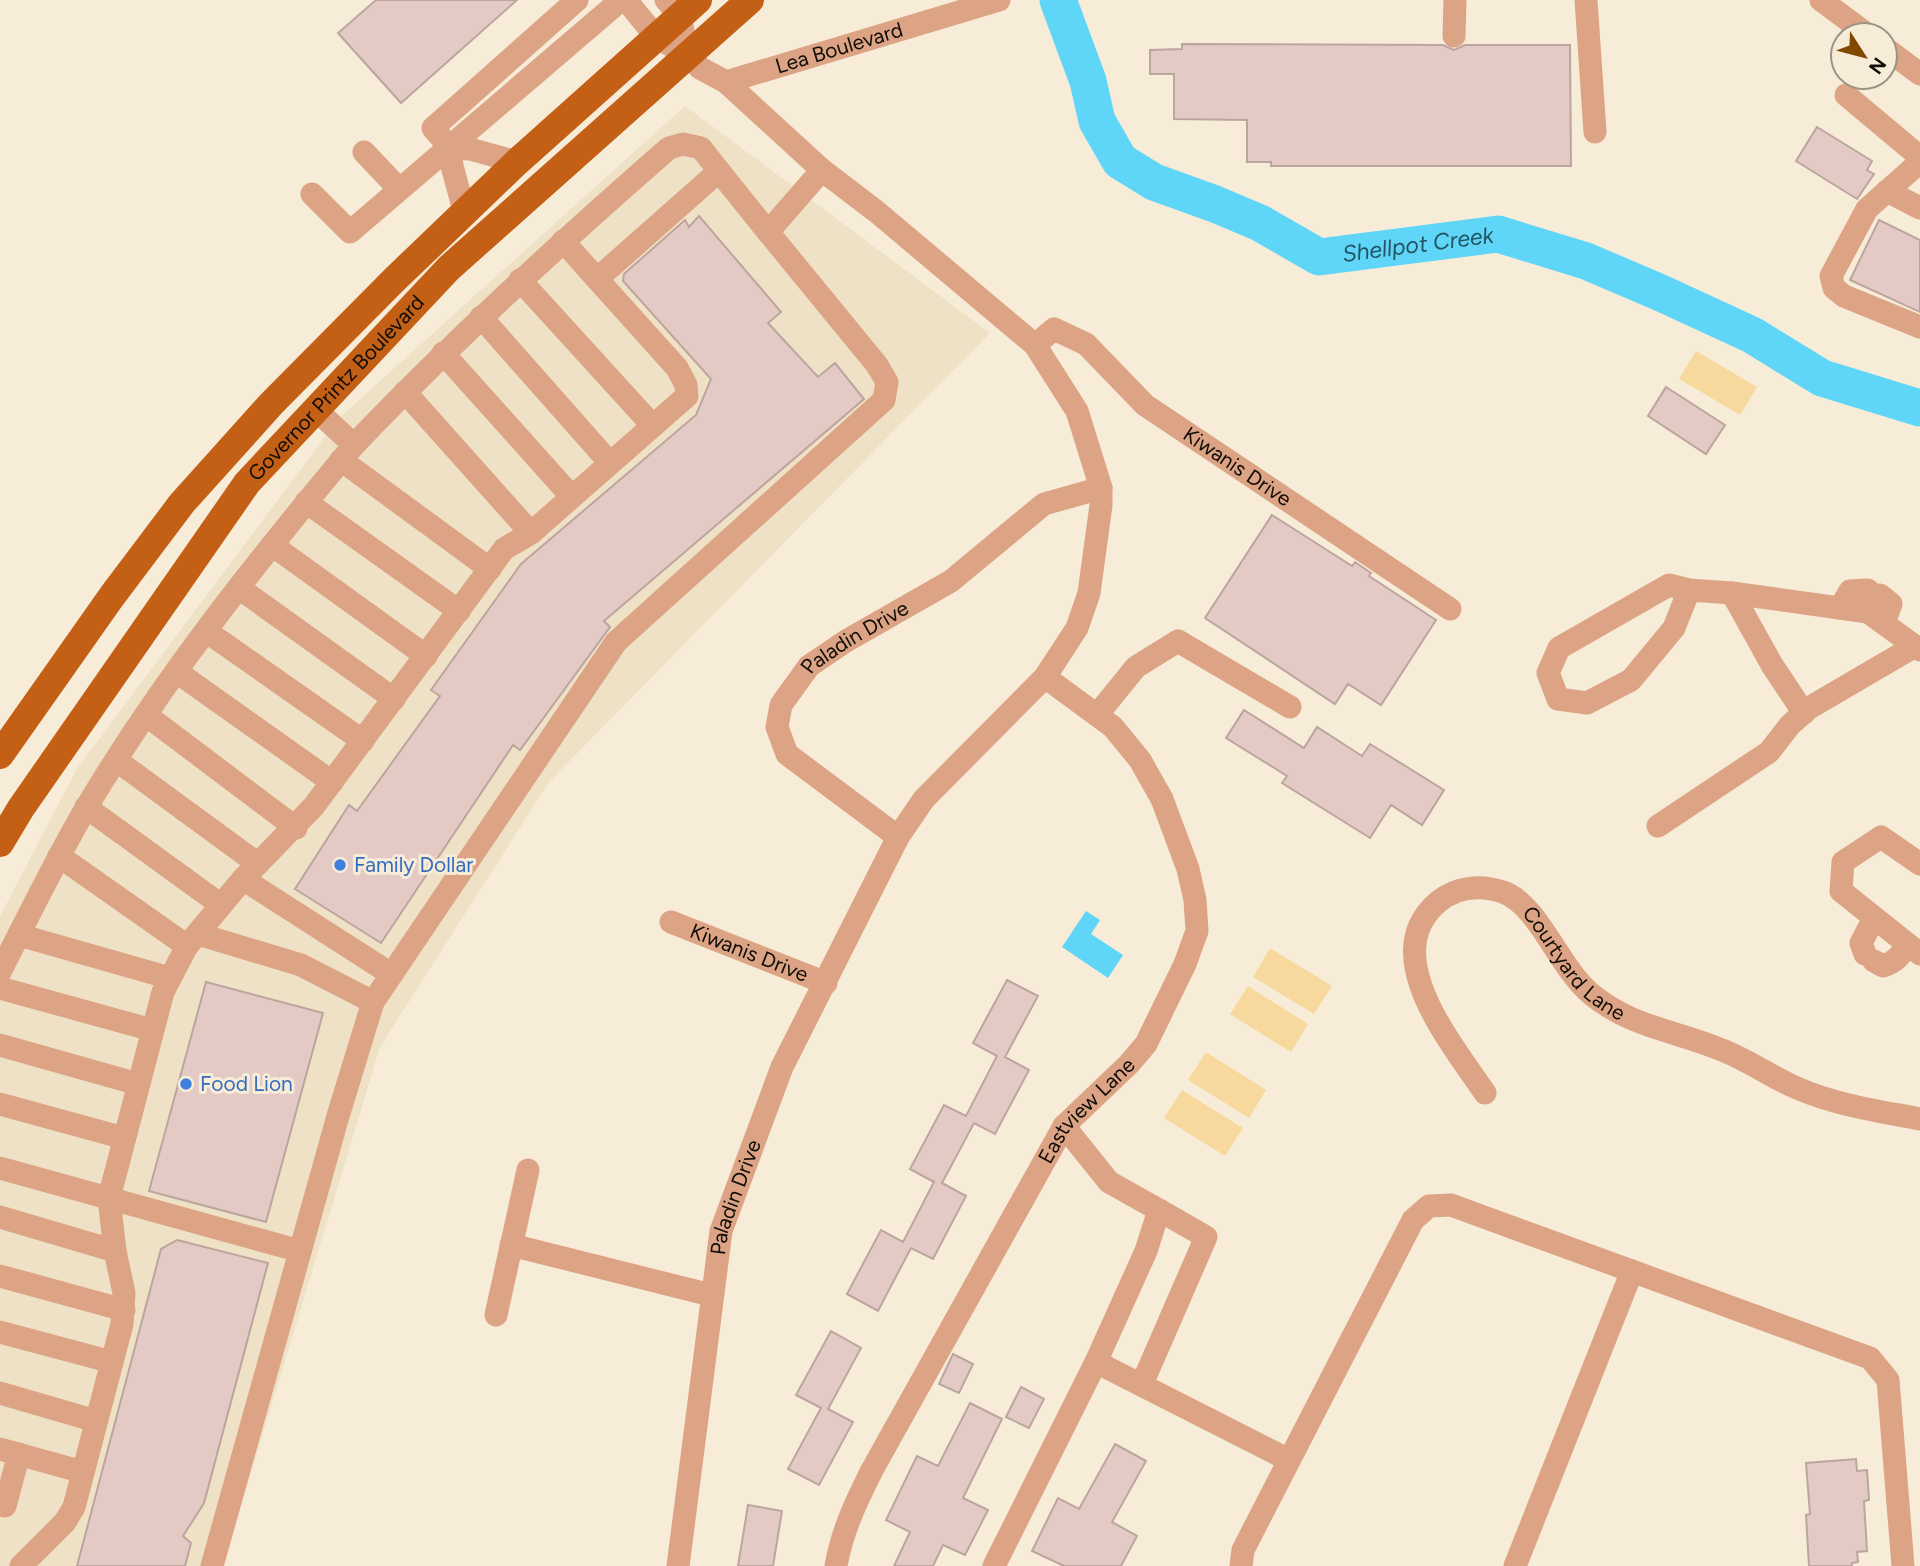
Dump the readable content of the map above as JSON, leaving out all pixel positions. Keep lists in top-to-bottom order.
{
  "streets": {
    "main road": ["Governor Printz Boulevard"],
    "street": [
      "Lea Boulevard",
      "Kiwanis Drive",
      "Paladin Drive",
      "Courtyard Lane",
      "Eastview Lane"
    ]
  },
  "crossings": [
    ["Lea Boulevard", "Paladin Drive"],
    ["Kiwanis Drive", "Paladin Drive"],
    ["Paladin Drive", "Eastview Lane"]
  ],
  "water": ["Shellpot Creek"],
  "places": ["Family Dollar", "Food Lion"],
  "north": "bottom right"
}
